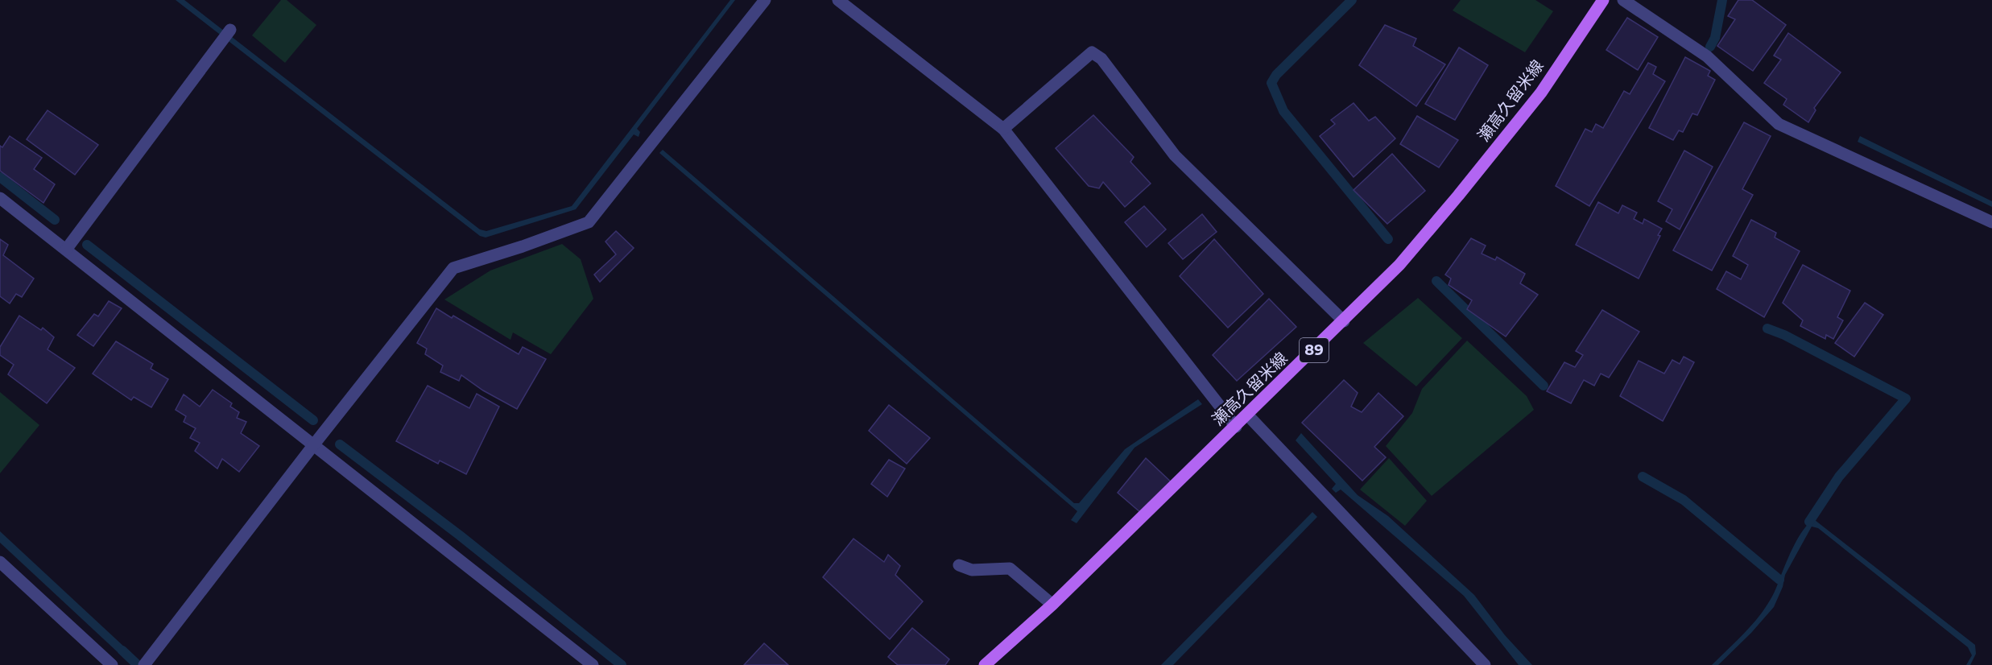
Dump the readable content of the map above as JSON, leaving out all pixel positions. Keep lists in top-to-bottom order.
{
  "streets": {
    "main road": ["瀬高久留米線", "89"]
  }
}
